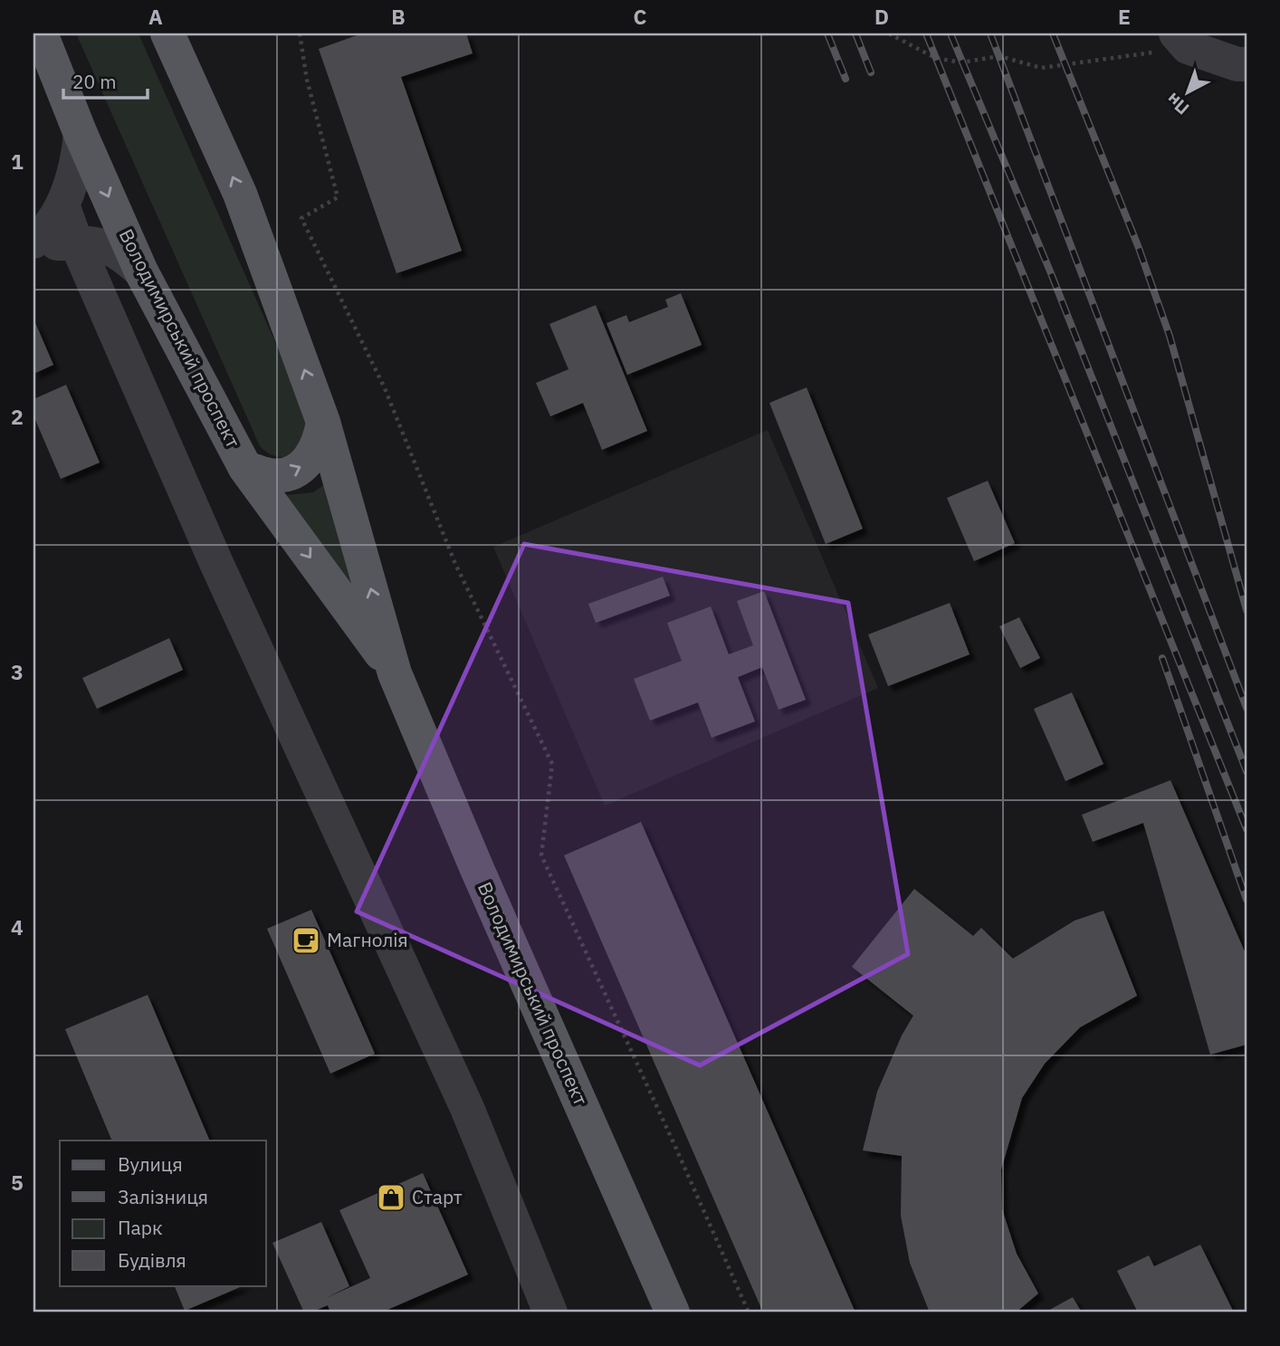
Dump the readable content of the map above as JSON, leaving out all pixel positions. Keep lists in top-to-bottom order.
{
  "streets": {
    "main road": ["Володимирський проспект"]
  },
  "places": {
    "cafe": ["Магнолія"],
    "shop": ["Старт"]
  },
  "legend": [
    "Вулиця",
    "Залізниця",
    "Парк",
    "Будівля"
  ],
  "scale_bar": "20 m",
  "north": "bottom left",
  "grid": {
    "columns": [
      "A",
      "B",
      "C",
      "D",
      "E"
    ],
    "rows": [
      "1",
      "2",
      "3",
      "4",
      "5"
    ]
  }
}
